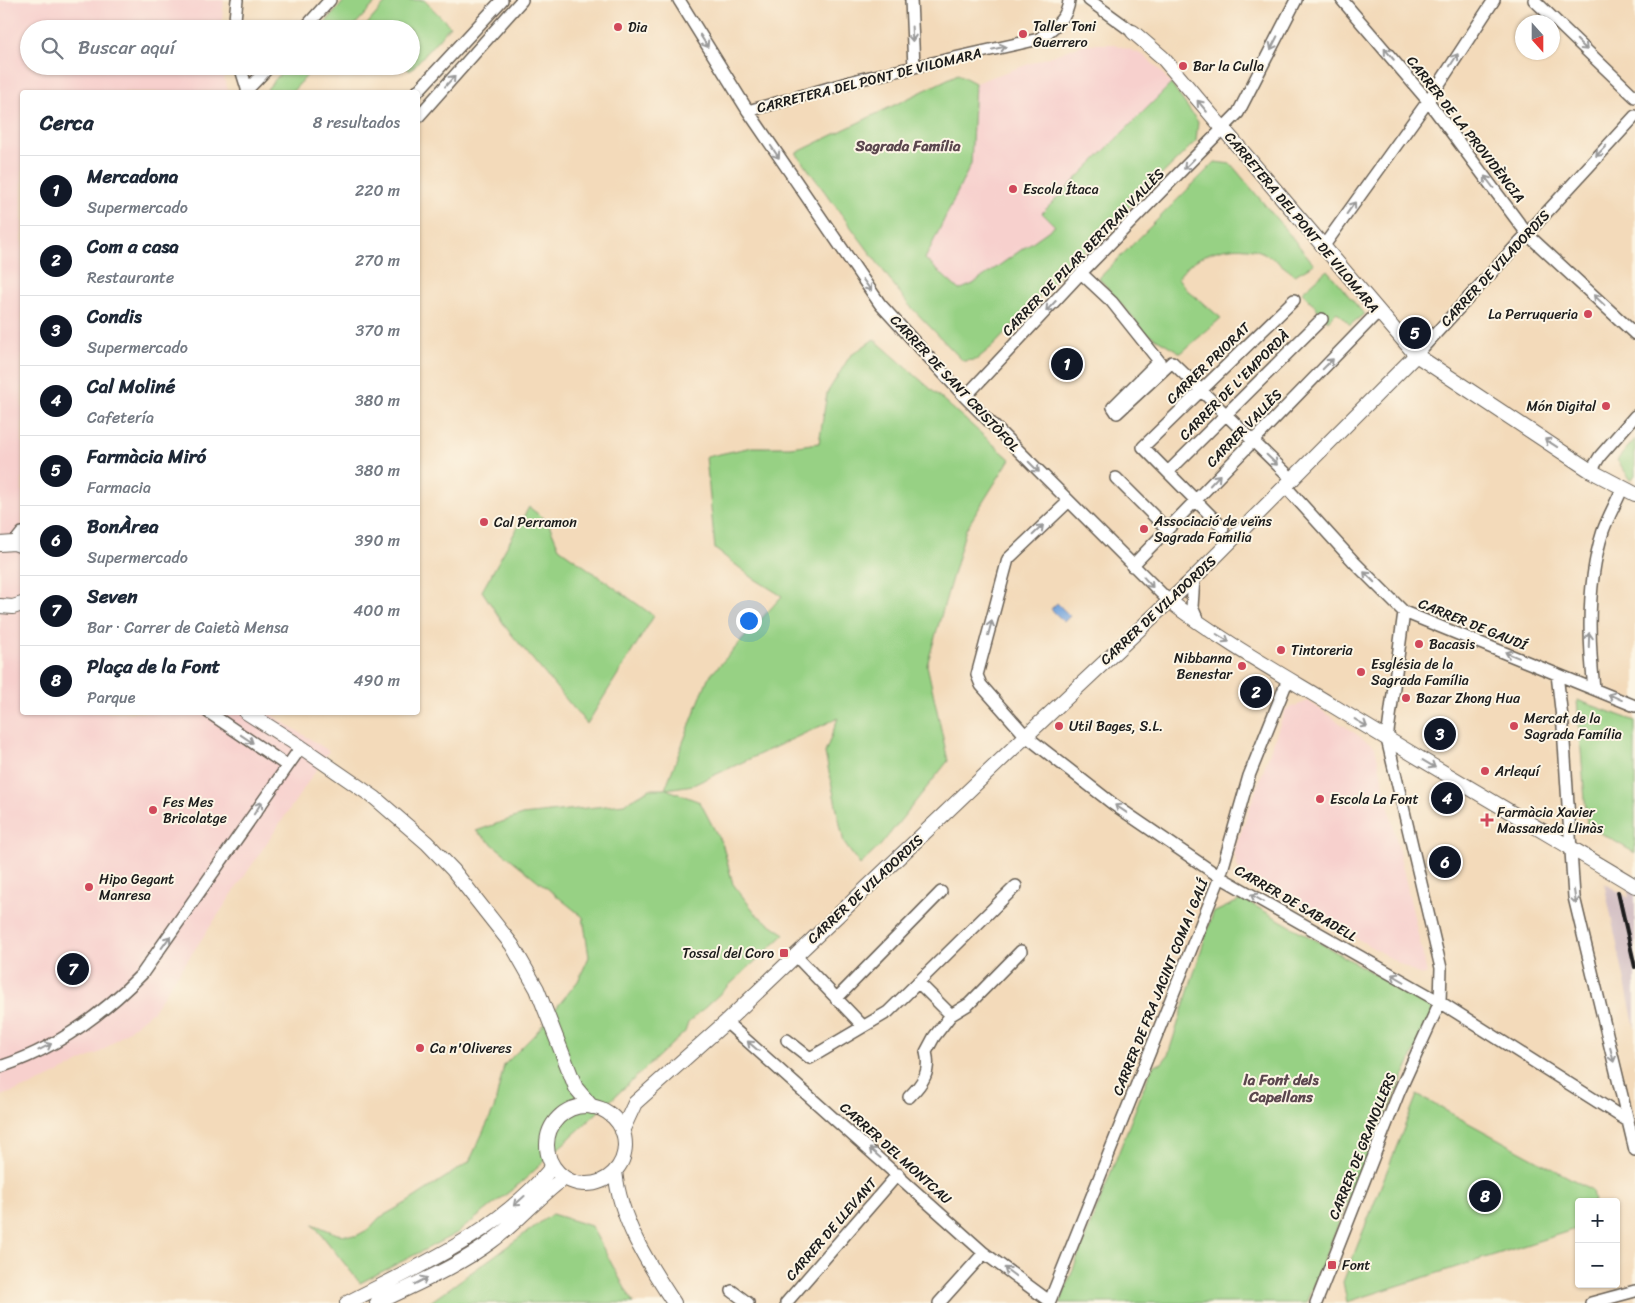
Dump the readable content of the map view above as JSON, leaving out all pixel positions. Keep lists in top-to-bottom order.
{
  "streets": {
    "street": [
      "CARRETERA DEL PONT DE VILOMARA",
      "CARRER DE LA PROVIDÈNCIA",
      "CARRER DE PILAR BERTRAN VALLÈS",
      "CARRER DE VILADORDIS",
      "CARRER PRIORAT",
      "CARRER DE SANT CRISTÒFOL",
      "CARRER DE L'EMPORDÀ",
      "CARRER VALLÈS",
      "CARRER DE GAUDÍ",
      "CARRER DE SABADELL",
      "CARRER DE FRA JACINT COMA I GALÍ",
      "CARRER DE GRANOLLERS",
      "CARRER DEL MONTCAU",
      "CARRER DE LLEVANT"
    ]
  },
  "crossings": [
    ["CARRETERA DEL PONT DE VILOMARA", "CARRER DE PILAR BERTRAN VALLÈS"],
    ["CARRETERA DEL PONT DE VILOMARA", "CARRER DE VILADORDIS"],
    ["CARRETERA DEL PONT DE VILOMARA", "CARRER DE SANT CRISTÒFOL"],
    ["CARRETERA DEL PONT DE VILOMARA", "CARRER VALLÈS"],
    ["CARRER DE LA PROVIDÈNCIA", "CARRER DE VILADORDIS"],
    ["CARRER DE PILAR BERTRAN VALLÈS", "CARRER DE SANT CRISTÒFOL"],
    ["CARRER DE PILAR BERTRAN VALLÈS", "CARRER DE GAUDÍ"],
    ["CARRER DE VILADORDIS", "CARRER DE SANT CRISTÒFOL"],
    ["CARRER DE VILADORDIS", "CARRER DE GAUDÍ"],
    ["CARRER DE VILADORDIS", "CARRER DE SABADELL"],
    ["CARRER DE VILADORDIS", "CARRER DEL MONTCAU"],
    ["CARRER PRIORAT", "CARRER DE L'EMPORDÀ"],
    ["CARRER PRIORAT", "CARRER DE GAUDÍ"],
    ["CARRER DE SANT CRISTÒFOL", "CARRER VALLÈS"],
    ["CARRER DE SANT CRISTÒFOL", "CARRER DE SABADELL"],
    ["CARRER DE SANT CRISTÒFOL", "CARRER DE FRA JACINT COMA I GALÍ"],
    ["CARRER DE L'EMPORDÀ", "CARRER DE GAUDÍ"],
    ["CARRER VALLÈS", "CARRER DE GAUDÍ"],
    ["CARRER DE SABADELL", "CARRER DE FRA JACINT COMA I GALÍ"],
    ["CARRER DE SABADELL", "CARRER DE GRANOLLERS"],
    ["CARRER DE FRA JACINT COMA I GALÍ", "CARRER DEL MONTCAU"],
    ["CARRER DEL MONTCAU", "CARRER DE LLEVANT"]
  ],
  "one_way": [
    "CARRER DE LA PROVIDÈNCIA",
    "CARRER DE PILAR BERTRAN VALLÈS",
    "CARRER DE SANT CRISTÒFOL",
    "CARRER VALLÈS",
    "CARRER DE SABADELL"
  ],
  "districts": ["Sagrada Família", "la Font dels Capellans"],
  "places": {
    "other": [
      "Dia",
      "Taller Toni Guerrero",
      "Bar la Culla",
      "Escola Ítaca",
      "La Perruqueria",
      "Món Digital",
      "Cal Perramon",
      "Associació de veïns Sagrada Familia",
      "Bacasis",
      "Tintoreria",
      "Nibbanna Benestar",
      "Església de la Sagrada Família",
      "Bazar Zhong Hua",
      "Util Bages, S.L.",
      "Mercat de la Sagrada Família",
      "Arlequí",
      "Escola La Font",
      "Fes Mes Bricolatge",
      "Hipo Gegant Manresa",
      "Ca n'Oliveres"
    ],
    "health": ["Farmàcia Xavier Massaneda Llinàs"],
    "transit": ["Tossal del Coro", "Font"]
  },
  "north": "bottom",
  "page": {
    "search": "Buscar aquí",
    "heading": ["Cerca", "8 resultados"],
    "list": [
      {
        "mark": "1",
        "name": "Mercadona",
        "note": "Supermercado",
        "value": "220 m"
      },
      {
        "mark": "2",
        "name": "Com a casa",
        "note": "Restaurante",
        "value": "270 m"
      },
      {
        "mark": "3",
        "name": "Condis",
        "note": "Supermercado",
        "value": "370 m"
      },
      {
        "mark": "4",
        "name": "Cal Moliné",
        "note": "Cafetería",
        "value": "380 m"
      },
      {
        "mark": "5",
        "name": "Farmàcia Miró",
        "note": "Farmacia",
        "value": "380 m"
      },
      {
        "mark": "6",
        "name": "BonÀrea",
        "note": "Supermercado",
        "value": "390 m"
      },
      {
        "mark": "7",
        "name": "Seven",
        "note": "Bar · Carrer de Caietà Mensa",
        "value": "400 m"
      },
      {
        "mark": "8",
        "name": "Plaça de la Font",
        "note": "Parque",
        "value": "490 m"
      }
    ],
    "pins": [
      "5",
      "1",
      "2",
      "3",
      "4",
      "6",
      "7",
      "8"
    ],
    "map_buttons": ["+", "−"]
  }
}
